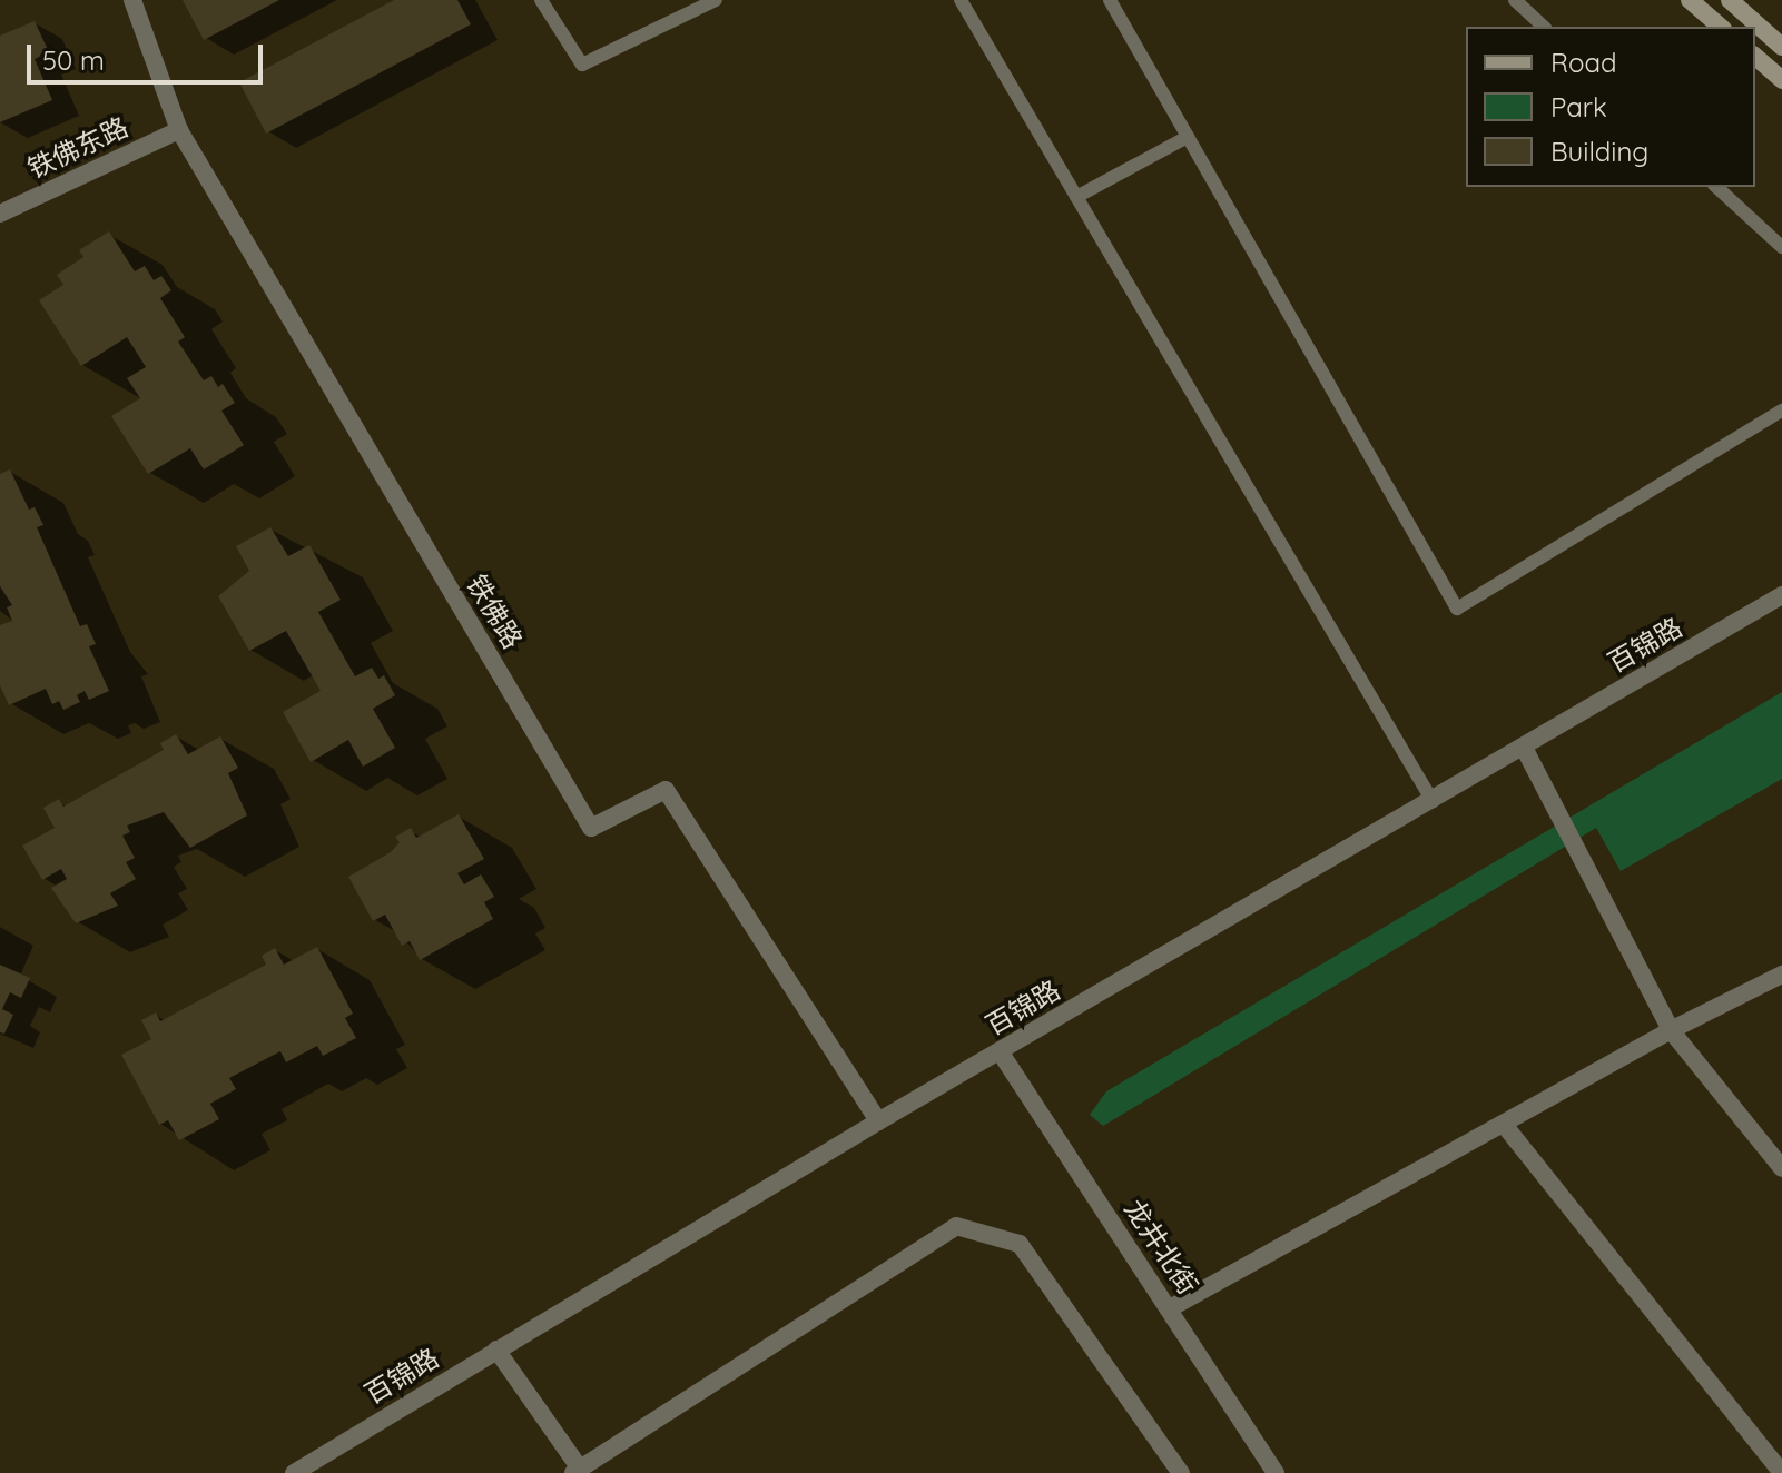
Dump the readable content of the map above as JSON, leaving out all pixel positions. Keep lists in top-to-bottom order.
{
  "streets": {
    "street": [
      "铁佛东路",
      "铁佛路",
      "百锦路",
      "龙井北街"
    ]
  },
  "crossings": [
    ["铁佛东路", "铁佛路"],
    ["铁佛路", "百锦路"],
    ["百锦路", "龙井北街"]
  ],
  "legend": ["Road", "Park", "Building"],
  "scale_bar": "50 m"
}
